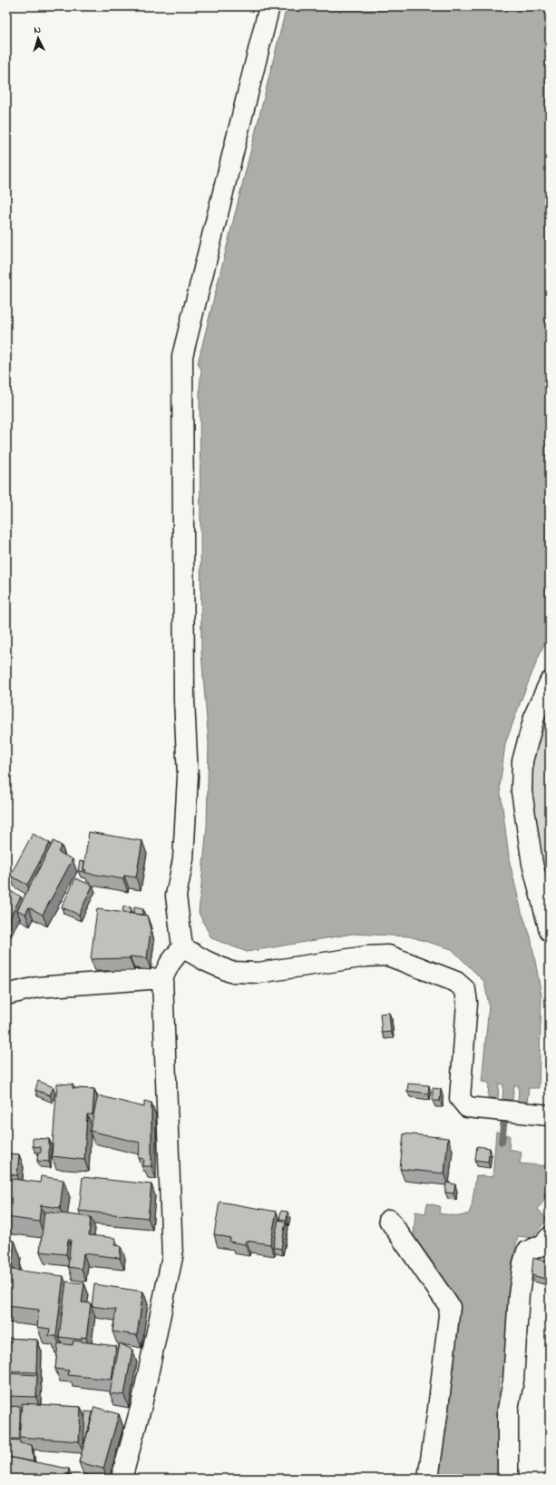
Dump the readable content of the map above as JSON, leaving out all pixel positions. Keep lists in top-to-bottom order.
{
  "north": "top"
}
